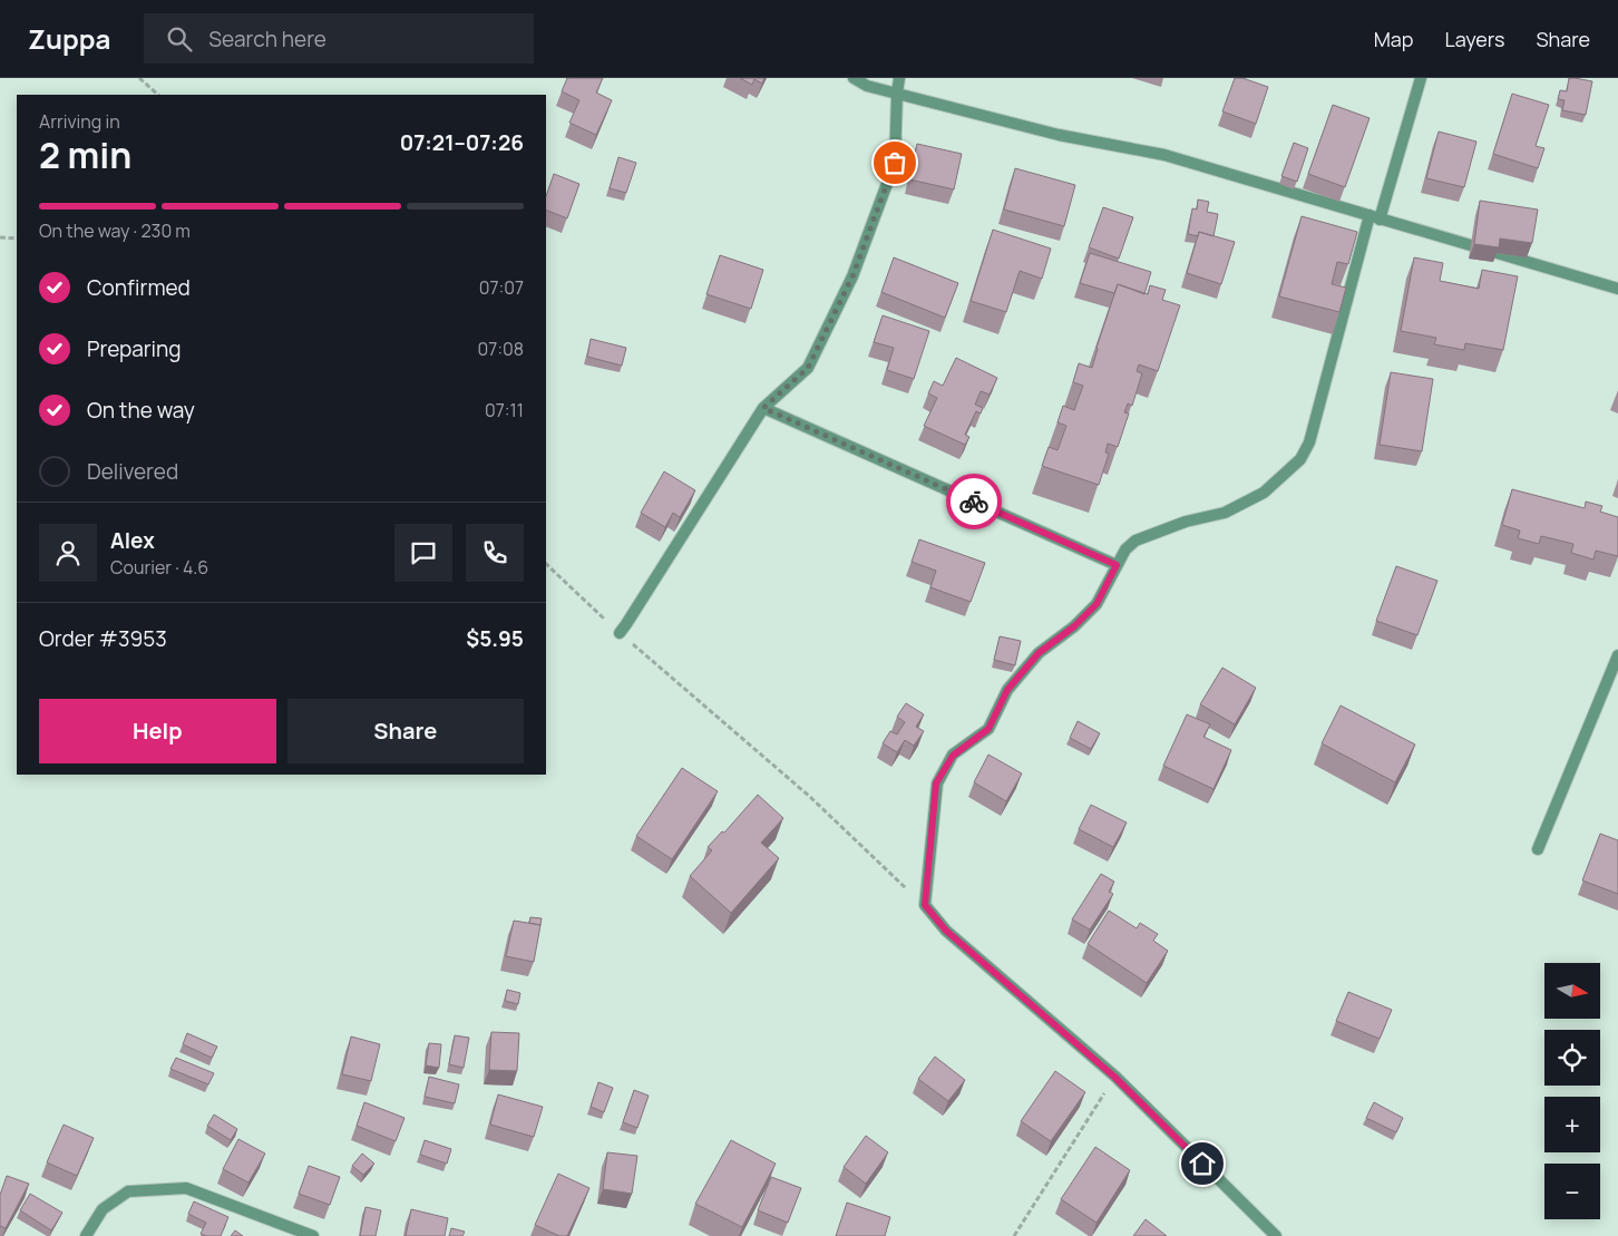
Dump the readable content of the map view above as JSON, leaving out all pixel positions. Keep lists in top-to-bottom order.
{
  "north": "right",
  "page": {
    "header": "Zuppa",
    "search": "Search here",
    "nav": ["Map", "Layers", "Share"],
    "heading": ["2 min", "Arriving in", "07:21–07:26"],
    "panel": [
      "Alex",
      "Courier · 4.6",
      "Order #3953",
      "$5.95"
    ],
    "bar": "On the way · 230 m",
    "list": [
      ["Confirmed", "07:07"],
      ["Preparing", "07:08"],
      ["On the way", "07:11"],
      "Delivered"
    ],
    "buttons": ["Help", "Share"],
    "map_buttons": ["+", "−"]
  }
}
